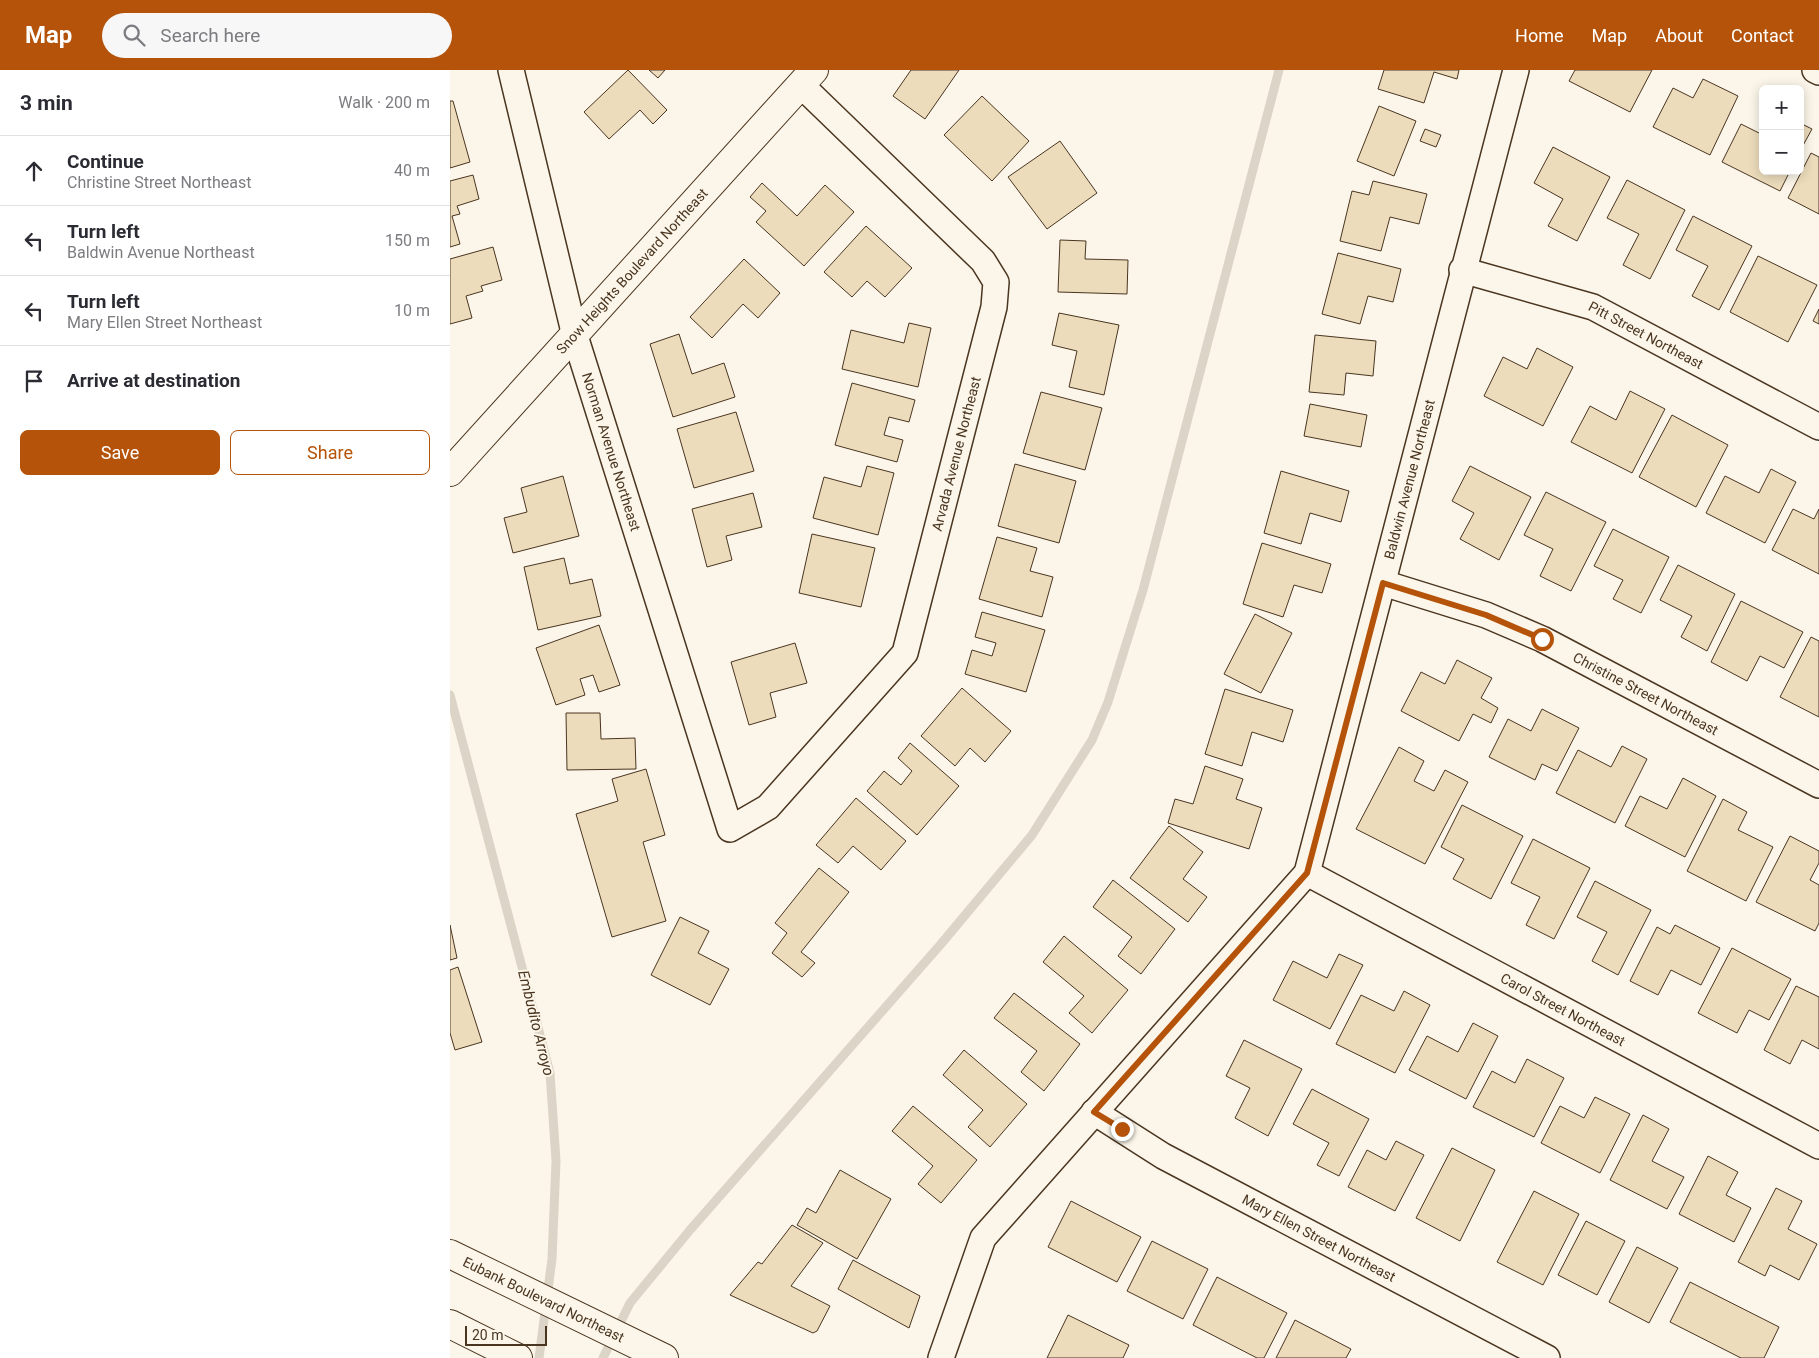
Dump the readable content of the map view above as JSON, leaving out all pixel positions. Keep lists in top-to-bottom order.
{
  "streets": {
    "street": [
      "Snow Heights Boulevard Northeast",
      "Pitt Street Northeast",
      "Norman Avenue Northeast",
      "Arvada Avenue Northeast",
      "Baldwin Avenue Northeast",
      "Christine Street Northeast",
      "Carol Street Northeast",
      "Mary Ellen Street Northeast",
      "Eubank Boulevard Northeast"
    ]
  },
  "crossings": [
    ["Snow Heights Boulevard Northeast", "Norman Avenue Northeast"],
    ["Snow Heights Boulevard Northeast", "Arvada Avenue Northeast"],
    ["Pitt Street Northeast", "Baldwin Avenue Northeast"],
    ["Norman Avenue Northeast", "Arvada Avenue Northeast"],
    ["Baldwin Avenue Northeast", "Christine Street Northeast"],
    ["Baldwin Avenue Northeast", "Carol Street Northeast"],
    ["Baldwin Avenue Northeast", "Mary Ellen Street Northeast"]
  ],
  "water": ["Embudito Arroyo"],
  "scale_bar": "20 m",
  "page": {
    "header": "Map",
    "search": "Search here",
    "nav": [
      "Home",
      "Map",
      "About",
      "Contact"
    ],
    "heading": ["3 min", "Walk · 200 m"],
    "map_buttons": ["+", "−"],
    "list": [
      ["Continue", "Christine Street Northeast", "40 m"],
      ["Turn left", "Baldwin Avenue Northeast", "150 m"],
      ["Turn left", "Mary Ellen Street Northeast", "10 m"],
      "Arrive at destination"
    ],
    "buttons": ["Save", "Share"],
    "scale": "20 m"
  }
}
